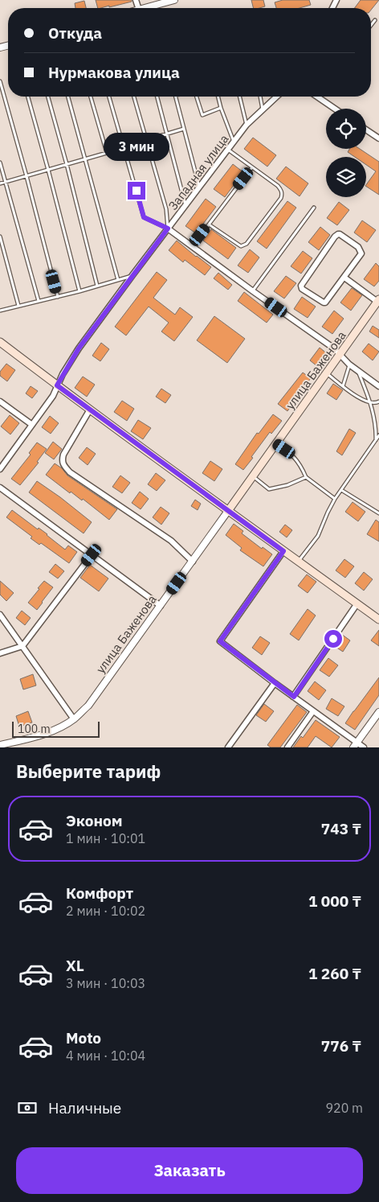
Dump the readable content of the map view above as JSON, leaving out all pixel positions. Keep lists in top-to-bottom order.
{
  "streets": {
    "main road": ["улица Баженова"],
    "street": ["Западная улица"]
  },
  "scale_bar": "100 m",
  "page": {
    "banner": ["Откуда", "Нурмакова улица"],
    "bubble": "3 мин",
    "scale": "100 m",
    "heading": "Выберите тариф",
    "list": [
      {
        "name": "Эконом",
        "note": "1 мин · 10:01",
        "value": "743 ₸"
      },
      {
        "name": "Комфорт",
        "note": "2 мин · 10:02",
        "value": "1 000 ₸"
      },
      {
        "name": "XL",
        "note": "3 мин · 10:03",
        "value": "1 260 ₸"
      },
      {
        "name": "Moto",
        "note": "4 мин · 10:04",
        "value": "776 ₸"
      }
    ],
    "pay": ["Наличные", "920 m"],
    "buttons": "Заказать"
  }
}
